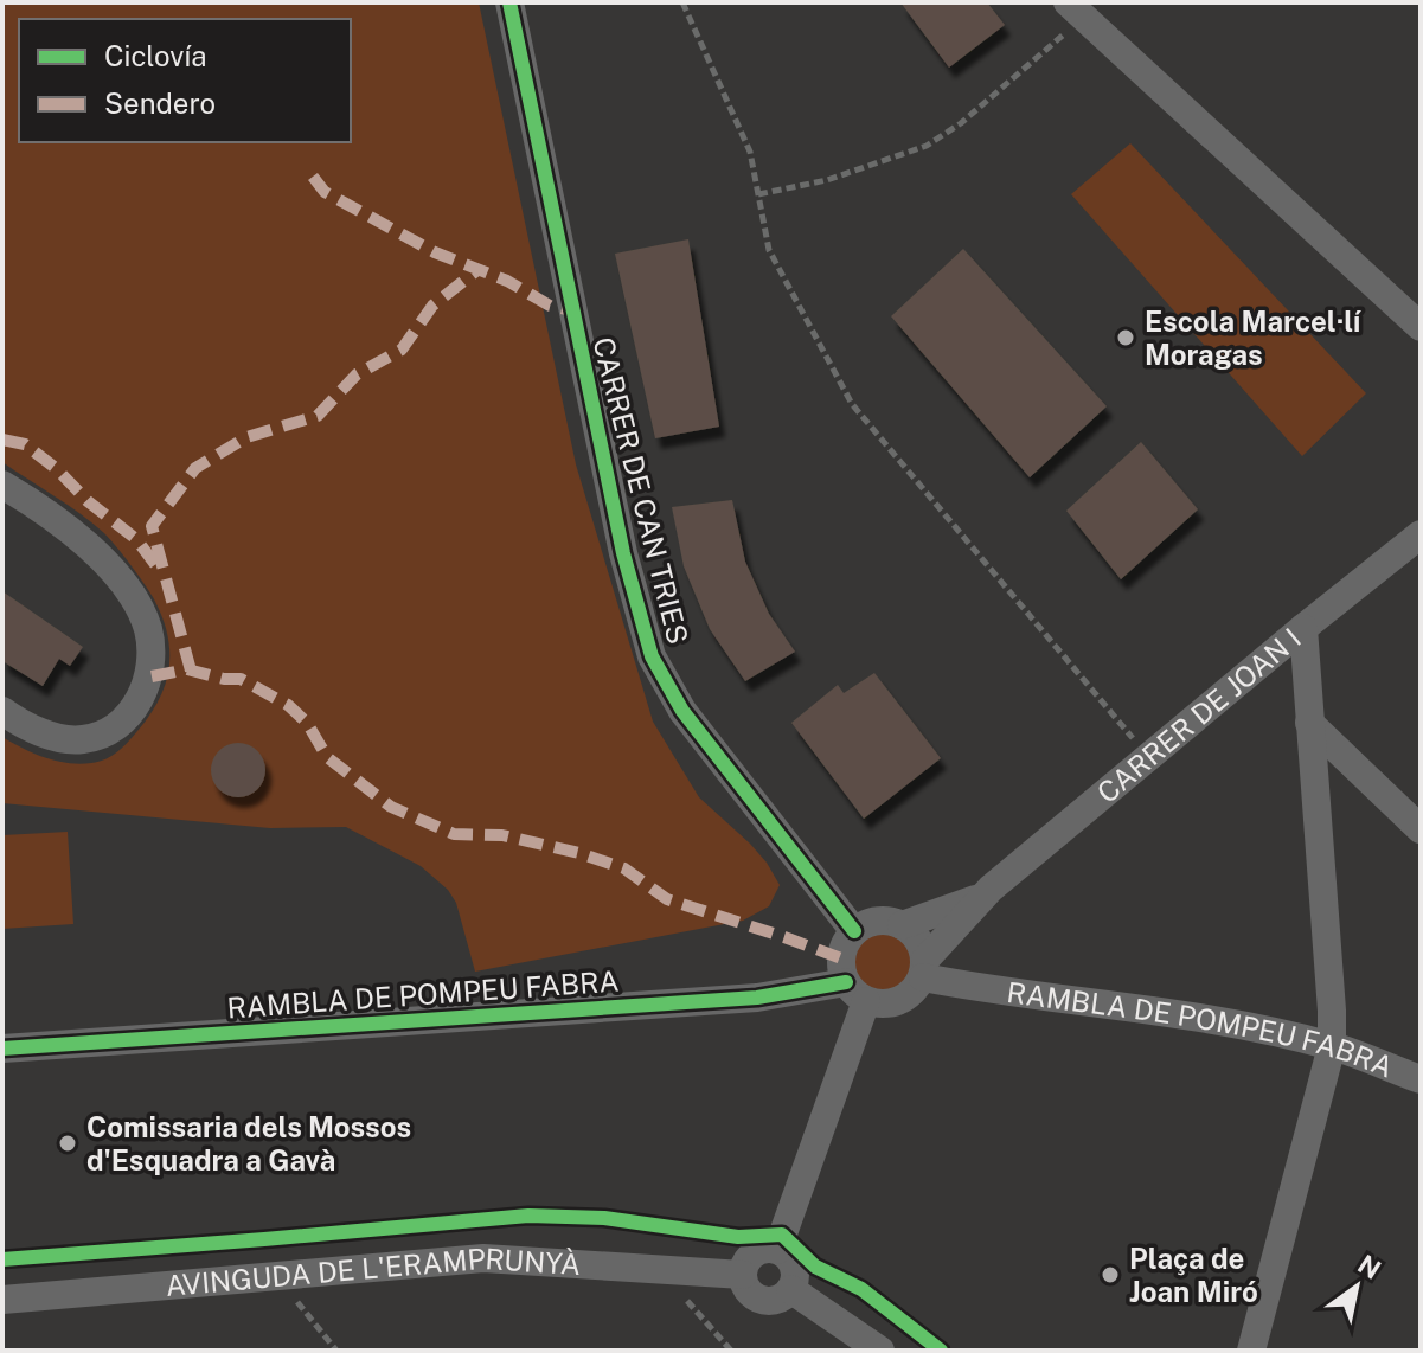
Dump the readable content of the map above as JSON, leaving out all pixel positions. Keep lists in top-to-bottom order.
{
  "streets": {
    "street": [
      "CARRER DE CAN TRIES",
      "CARRER DE JOAN I",
      "RAMBLA DE POMPEU FABRA",
      "AVINGUDA DE L'ERAMPRUNYÀ"
    ]
  },
  "crossings": [
    ["CARRER DE CAN TRIES", "CARRER DE JOAN I"],
    ["CARRER DE CAN TRIES", "RAMBLA DE POMPEU FABRA"],
    ["CARRER DE JOAN I", "RAMBLA DE POMPEU FABRA"]
  ],
  "places": ["Escola Marcel·lí Moragas", "Comissaria dels Mossos d'Esquadra a Gavà", "Plaça de Joan Miró"],
  "legend": ["Ciclovía", "Sendero"],
  "north": "top right"
}
